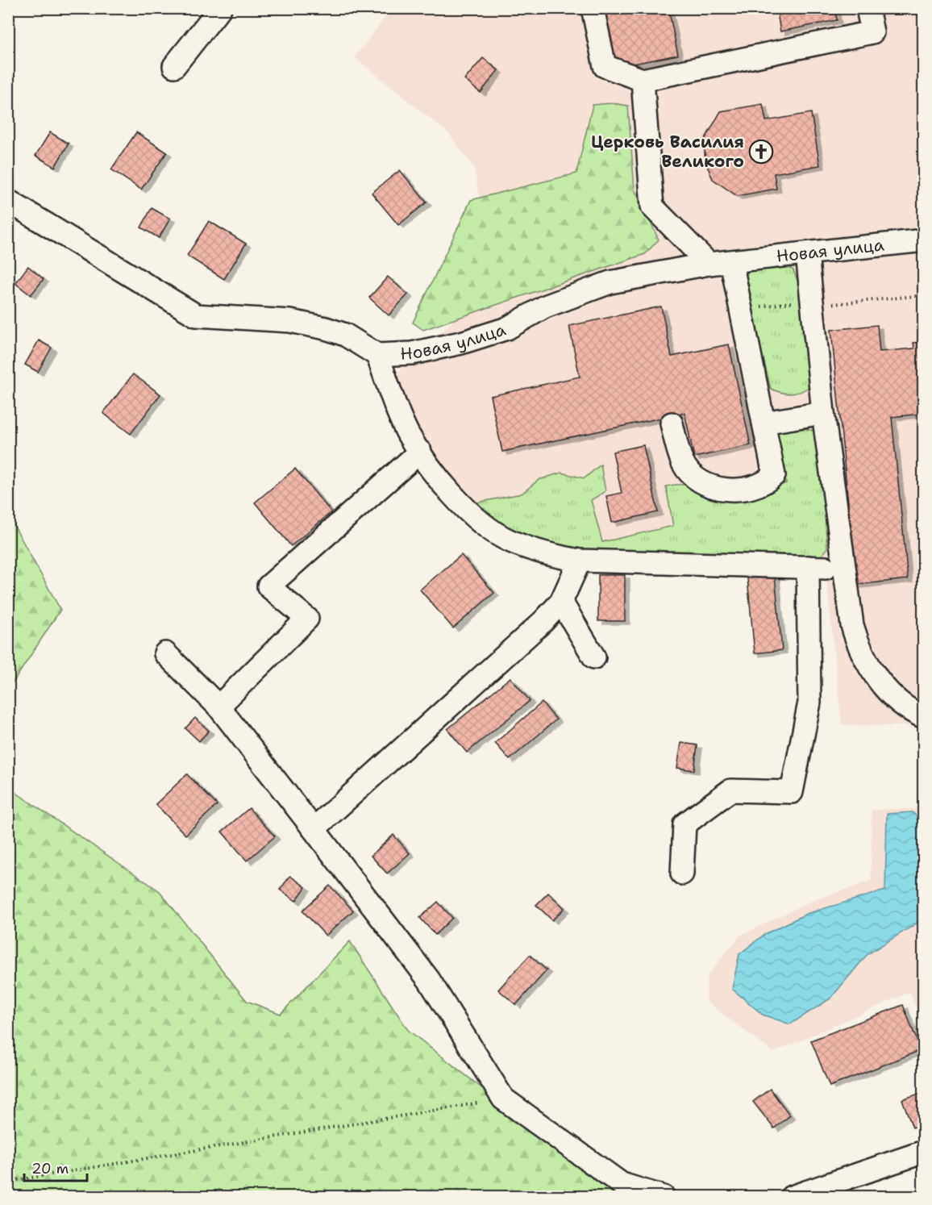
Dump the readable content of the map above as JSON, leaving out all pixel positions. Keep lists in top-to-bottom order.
{
  "streets": {
    "street": ["Новая улица"]
  },
  "places": {
    "church": ["Церковь Василия Великого"]
  },
  "scale_bar": "20 m"
}
